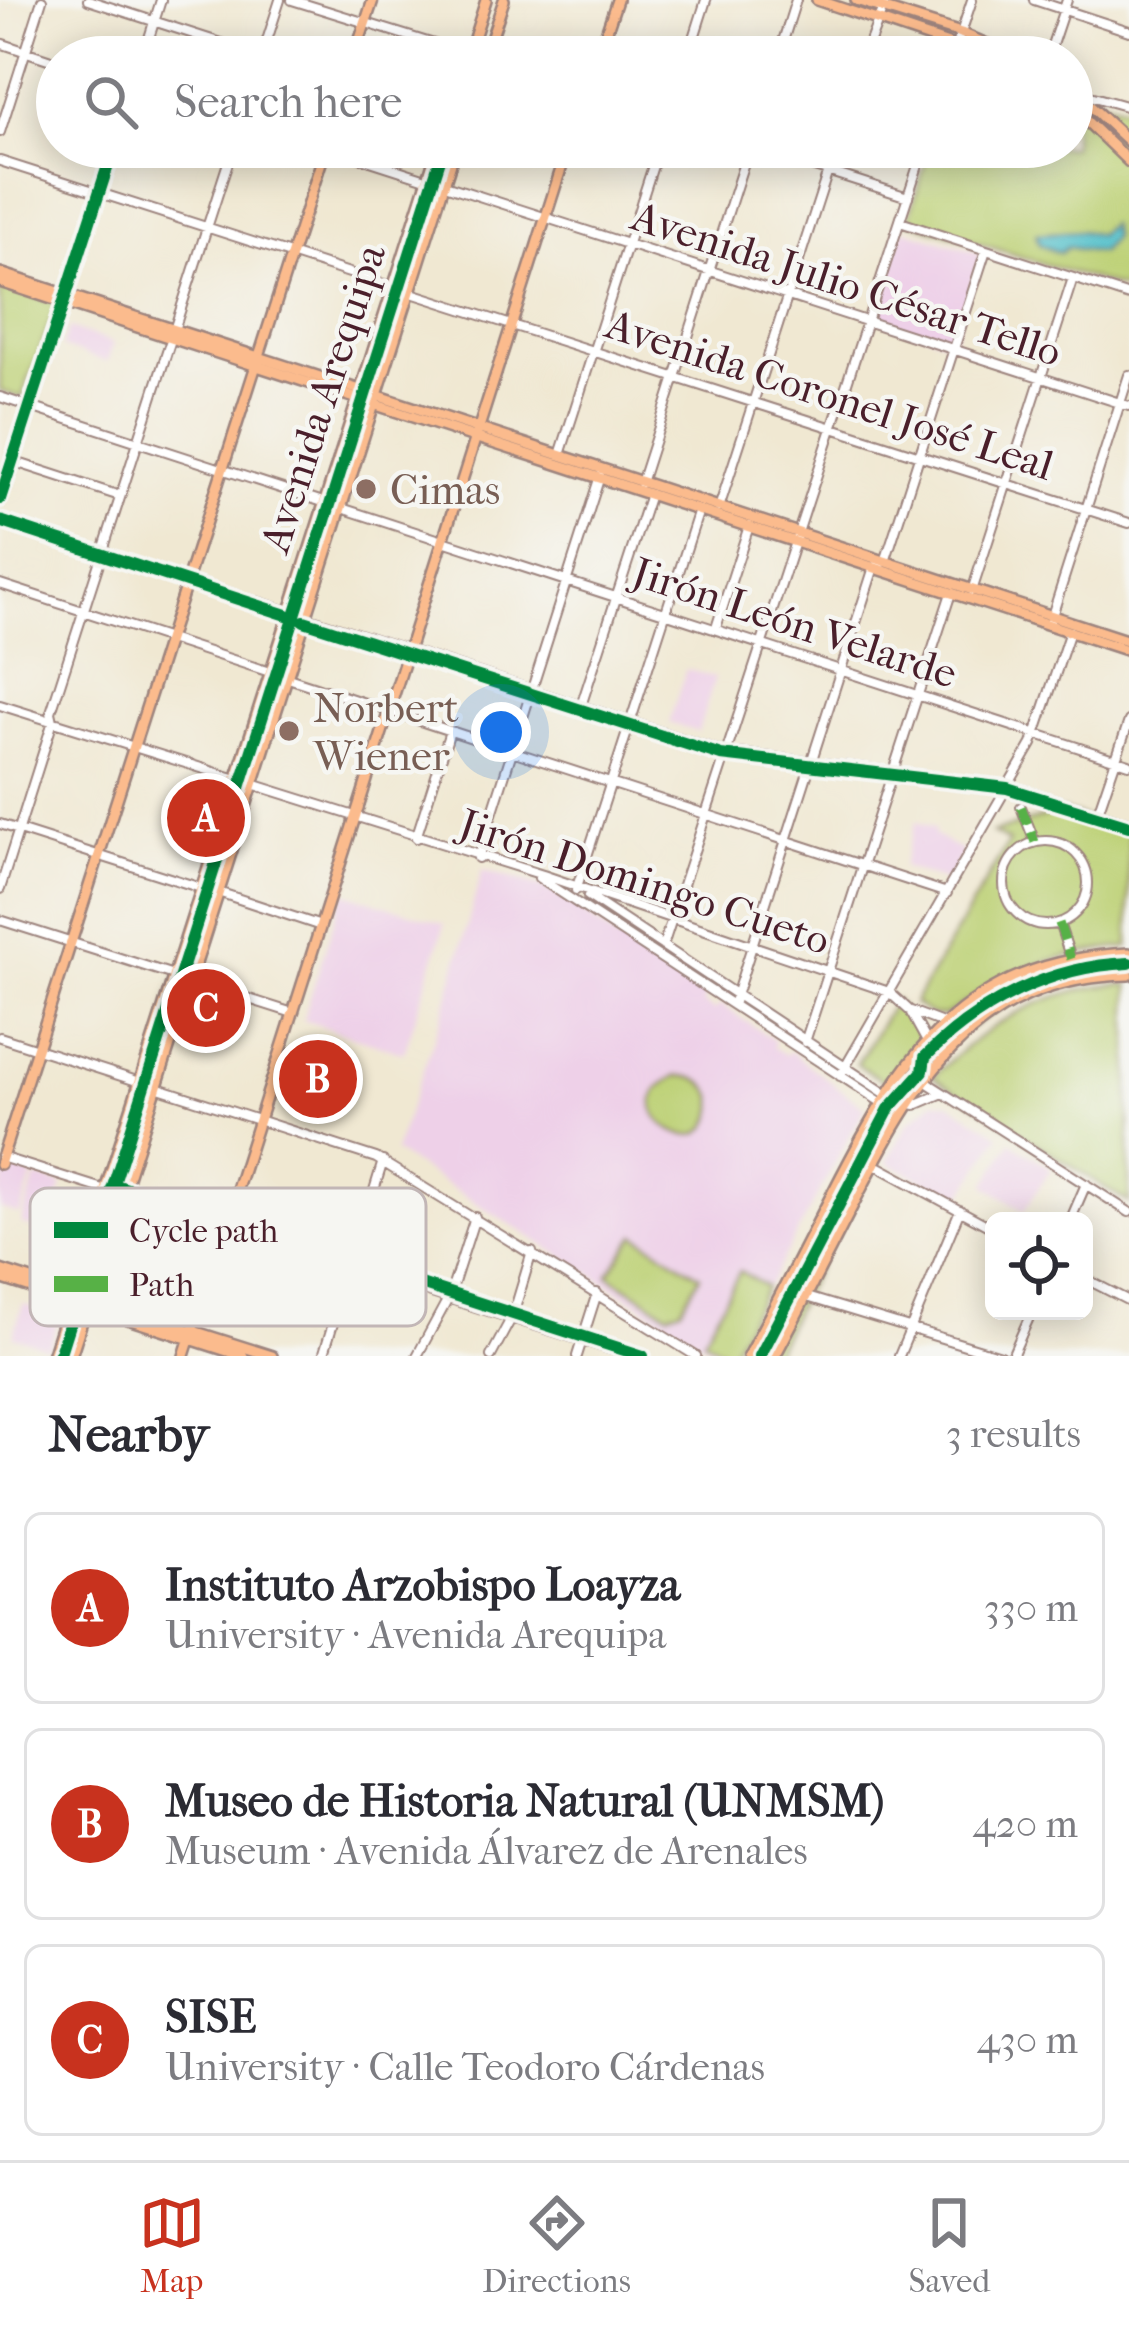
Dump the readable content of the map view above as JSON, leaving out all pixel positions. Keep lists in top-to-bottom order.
{
  "streets": {
    "main road": ["Avenida Arequipa"],
    "street": [
      "Avenida Julio César Tello",
      "Avenida Coronel José Leal",
      "Jirón León Velarde",
      "Jirón Domingo Cueto"
    ]
  },
  "crossings": [
    ["Avenida Julio César Tello", "Avenida Arequipa"],
    ["Avenida Coronel José Leal", "Avenida Arequipa"],
    ["Avenida Arequipa", "Jirón León Velarde"],
    ["Avenida Arequipa", "Jirón Domingo Cueto"]
  ],
  "places": ["Cimas", "Norbert Wiener"],
  "legend": ["Cycle path", "Path"],
  "page": {
    "search": "Search here",
    "pins": ["A", "C", "B"],
    "heading": ["Nearby", "3 results"],
    "list": [
      {
        "mark": "A",
        "name": "Instituto Arzobispo Loayza",
        "note": "University · Avenida Arequipa",
        "value": "330 m"
      },
      {
        "mark": "B",
        "name": "Museo de Historia Natural (UNMSM)",
        "note": "Museum · Avenida Álvarez de Arenales",
        "value": "420 m"
      },
      {
        "mark": "C",
        "name": "SISE",
        "note": "University · Calle Teodoro Cárdenas",
        "value": "430 m"
      }
    ],
    "nav": ["Map", "Directions", "Saved"]
  }
}
